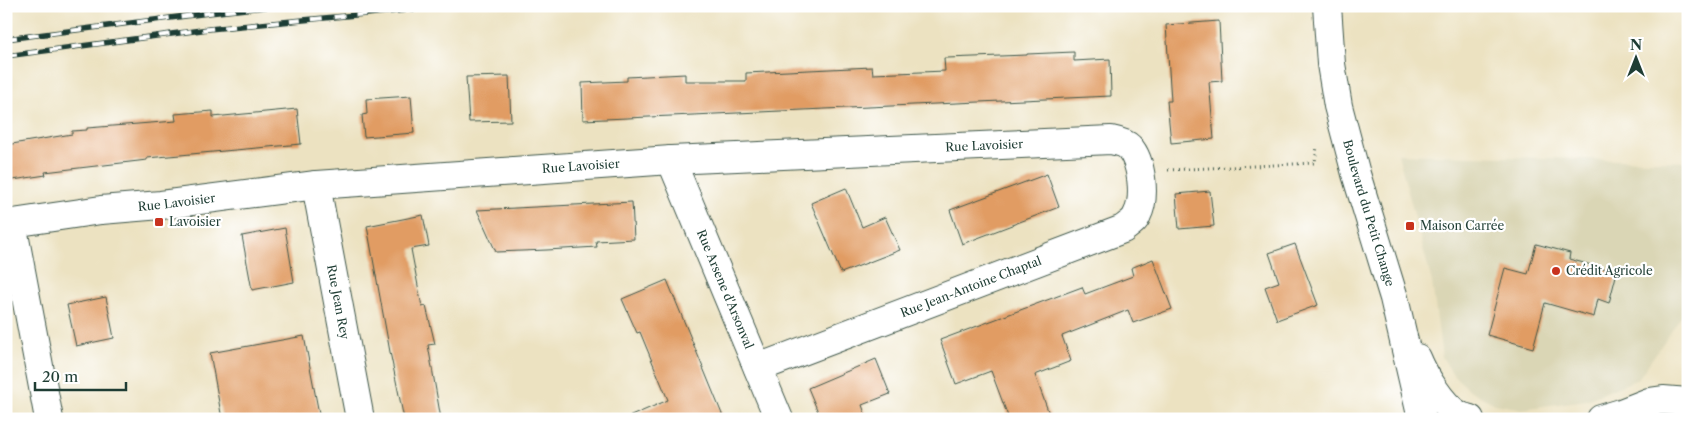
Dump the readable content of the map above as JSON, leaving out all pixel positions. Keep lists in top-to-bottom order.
{
  "streets": {
    "street": [
      "Rue Lavoisier",
      "Boulevard du Petit Change",
      "Rue Jean-Antoine Chaptal",
      "Rue Arsene d'Arsonval",
      "Rue Jean Rey"
    ]
  },
  "crossings": [
    ["Rue Lavoisier", "Rue Jean-Antoine Chaptal"],
    ["Rue Lavoisier", "Rue Arsene d'Arsonval"],
    ["Rue Lavoisier", "Rue Jean Rey"],
    ["Rue Jean-Antoine Chaptal", "Rue Arsene d'Arsonval"]
  ],
  "places": {
    "transit": ["Lavoisier", "Maison Carrée"],
    "other": ["Crédit Agricole"]
  },
  "scale_bar": "20 m",
  "north": "top"
}
